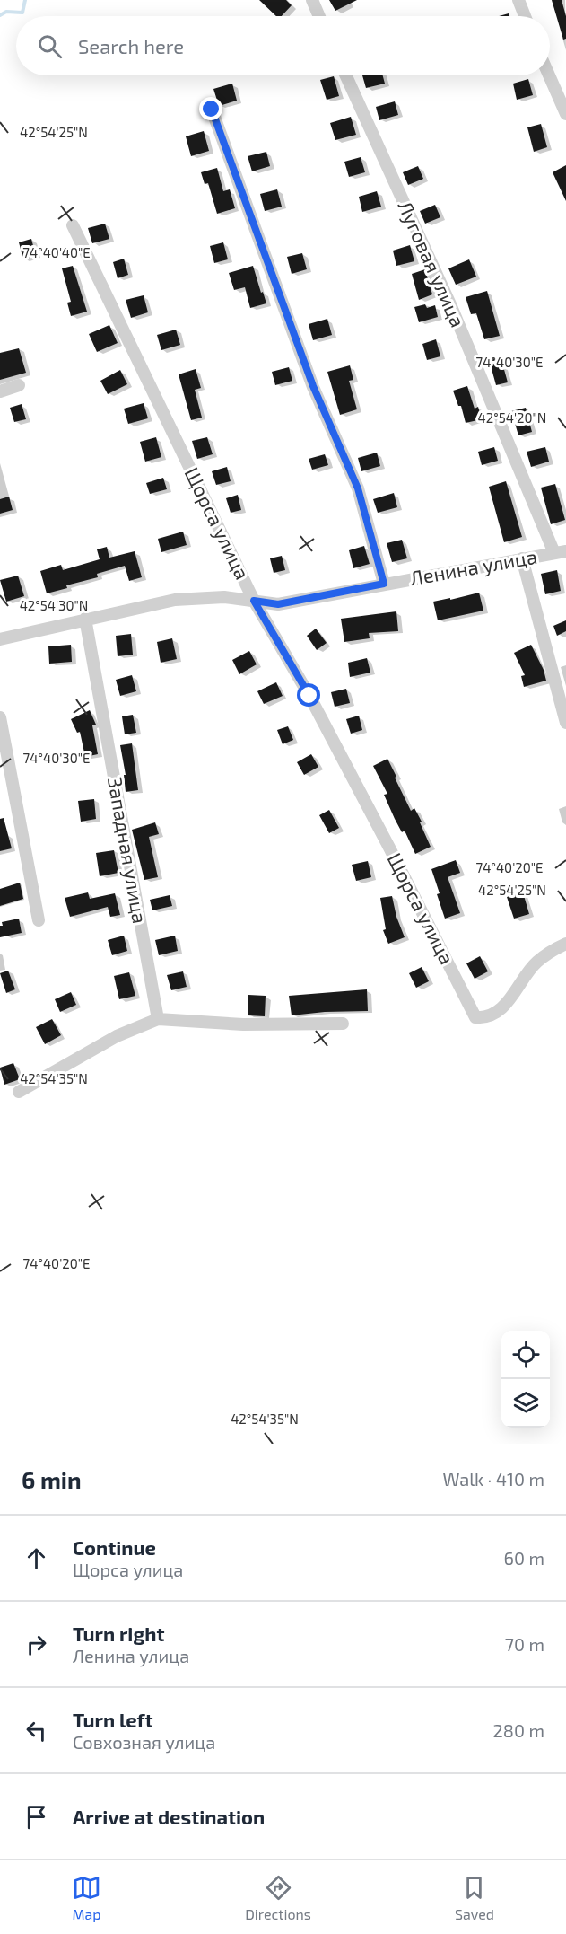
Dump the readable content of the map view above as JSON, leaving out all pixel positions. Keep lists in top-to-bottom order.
{
  "streets": {
    "street": [
      "Луговая улица",
      "Щорса улица",
      "Ленина улица",
      "Западная улица"
    ]
  },
  "crossings": [
    ["Луговая улица", "Ленина улица"],
    ["Щорса улица", "Ленина улица"],
    ["Ленина улица", "Западная улица"]
  ],
  "page": {
    "search": "Search here",
    "heading": ["6 min", "Walk · 410 m"],
    "list": [
      ["Continue", "Щорса улица", "60 m"],
      ["Turn right", "Ленина улица", "70 m"],
      ["Turn left", "Совхозная улица", "280 m"],
      "Arrive at destination"
    ],
    "nav": ["Map", "Directions", "Saved"]
  },
  "coordinates": [
    "42°54'25\"N",
    "74°40'40\"E",
    "74°40'30\"E",
    "42°54'20\"N",
    "42°54'30\"N",
    "74°40'20\"E",
    "42°54'35\"N"
  ]
}
